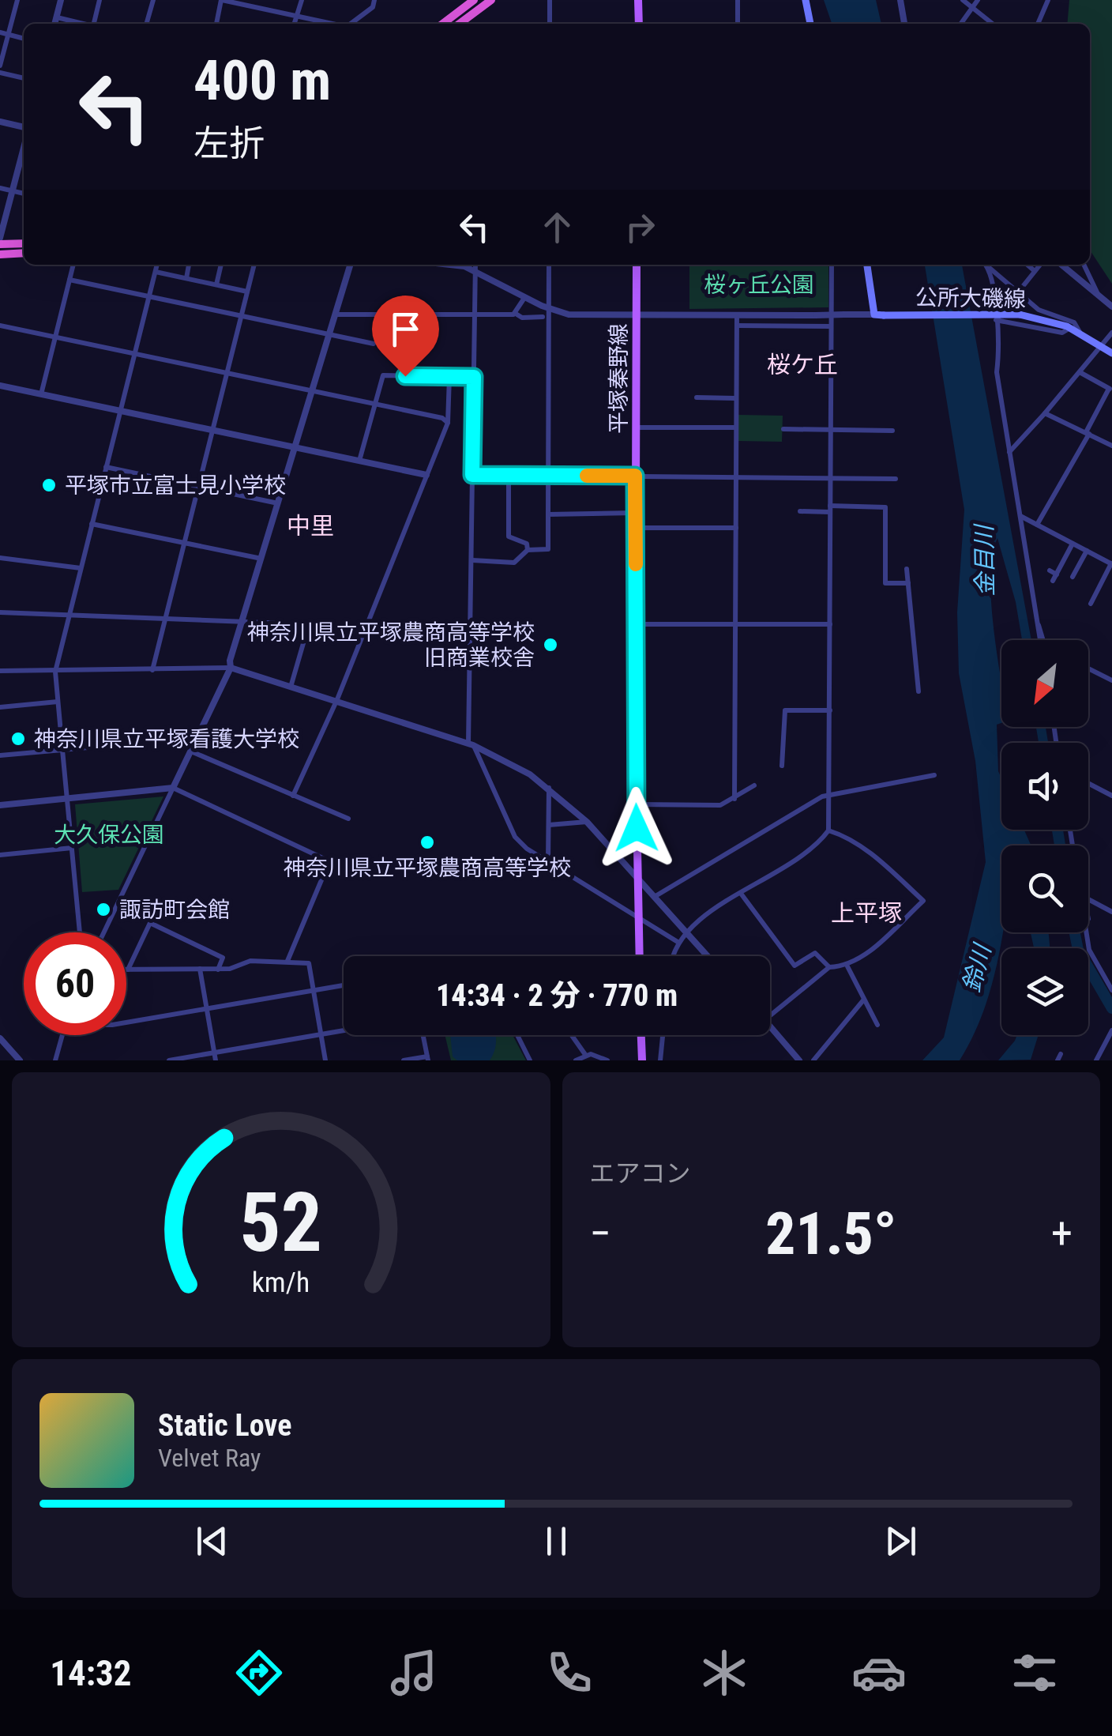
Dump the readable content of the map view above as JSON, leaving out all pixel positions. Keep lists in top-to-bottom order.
{
  "streets": {
    "main road": ["公所大磯線", "平塚秦野線"]
  },
  "districts": ["桜ケ丘", "中里", "上平塚"],
  "water": ["金目川", "鈴川"],
  "parks": ["桜ヶ丘公園", "大久保公園"],
  "places": [
    "平塚市立富士見小学校",
    "神奈川県立平塚農商高等学校 旧商業校舎",
    "神奈川県立平塚看護大学校",
    "神奈川県立平塚農商高等学校",
    "諏訪町会館"
  ],
  "north": "bottom left",
  "page": {
    "turn": ["400 m", "左折"],
    "limit": "60",
    "trip": "14:34 · 2 分 · 770 m",
    "tile": "エアコン",
    "heat": ["−", "21.5°", "+"],
    "song": ["Static Love", "Velvet Ray"],
    "tabs": "14:32",
    "gauge": ["52", "km/h"]
  }
}
